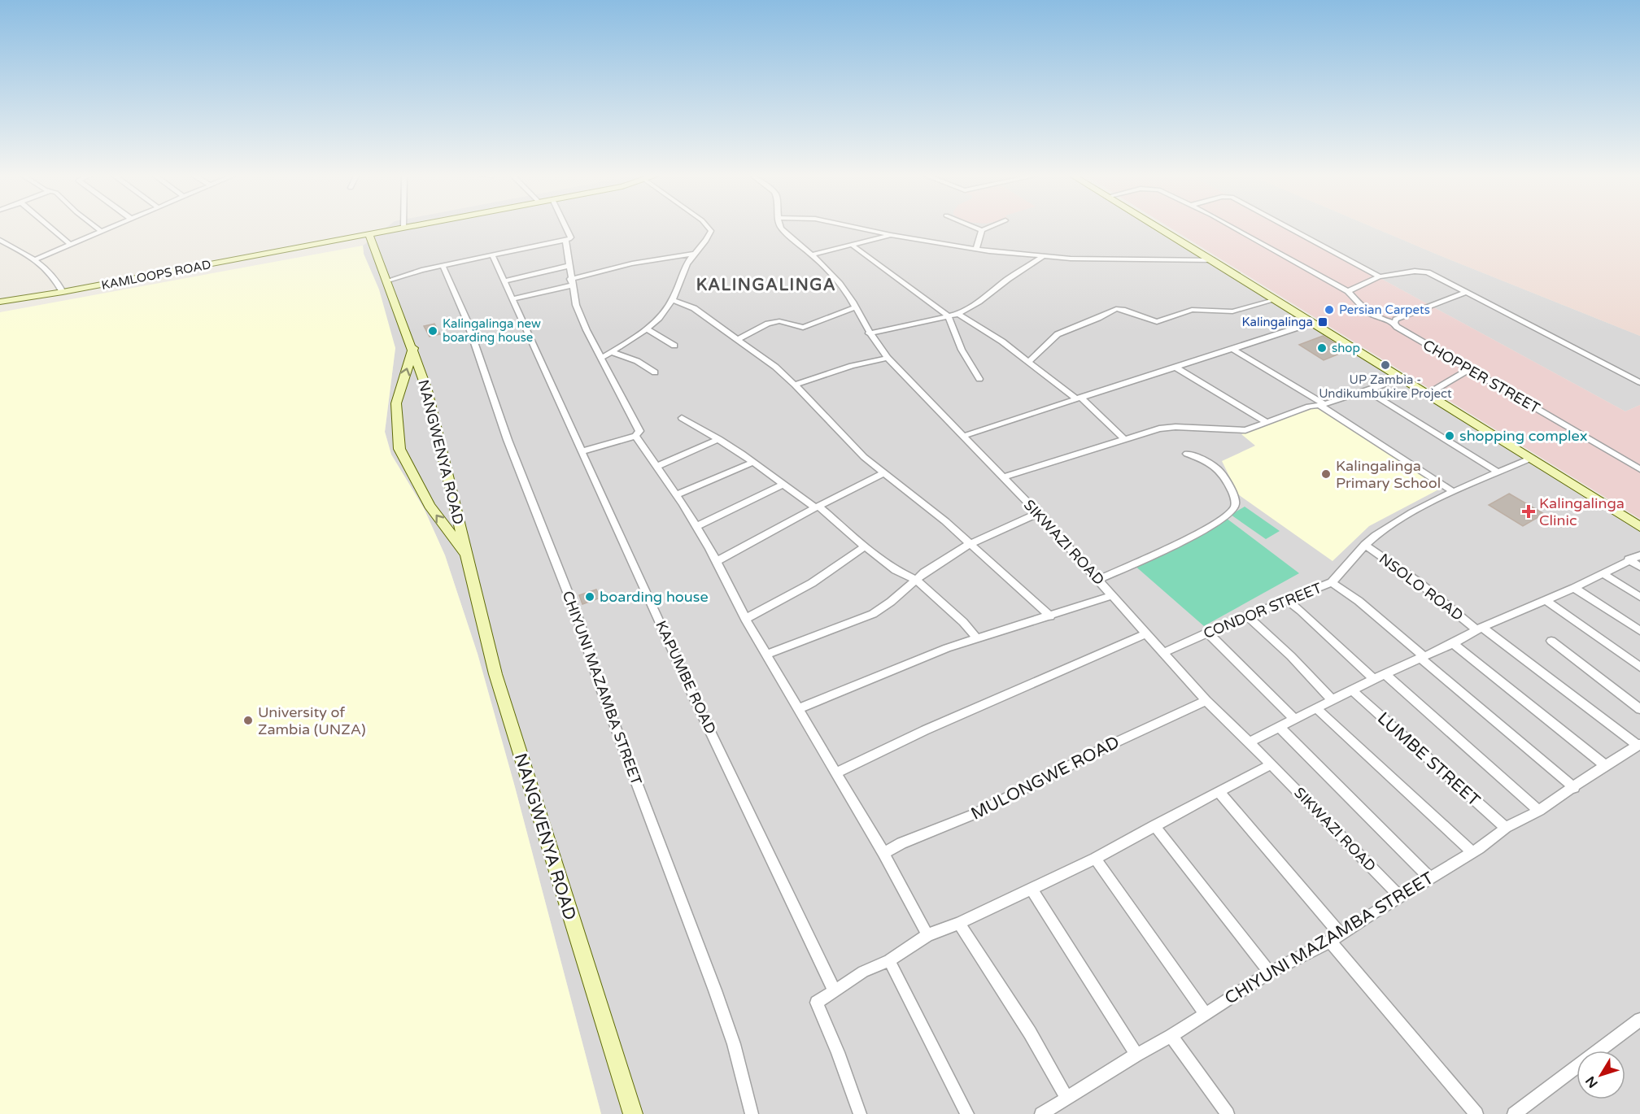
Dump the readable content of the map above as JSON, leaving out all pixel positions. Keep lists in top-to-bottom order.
{
  "streets": {
    "main road": ["KAMLOOPS ROAD", "NANGWENYA ROAD"],
    "street": [
      "CHOPPER STREET",
      "SIKWAZI ROAD",
      "NSOLO ROAD",
      "CONDOR STREET",
      "KAPUMBE ROAD",
      "CHIYUNI MAZAMBA STREET",
      "LUMBE STREET",
      "MULONGWE ROAD"
    ]
  },
  "crossings": [
    ["KAMLOOPS ROAD", "NANGWENYA ROAD"],
    ["SIKWAZI ROAD", "CONDOR STREET"],
    ["SIKWAZI ROAD", "CHIYUNI MAZAMBA STREET"],
    ["SIKWAZI ROAD", "MULONGWE ROAD"],
    ["NSOLO ROAD", "CONDOR STREET"],
    ["NSOLO ROAD", "CHIYUNI MAZAMBA STREET"],
    ["CHIYUNI MAZAMBA STREET", "LUMBE STREET"]
  ],
  "districts": ["KALINGALINGA"],
  "places": {
    "other": [
      "Persian Carpets",
      "Kalingalinga new boarding house",
      "shop",
      "UP Zambia - Undikumbukire Project",
      "shopping complex",
      "Kalingalinga Primary School",
      "boarding house",
      "University of Zambia (UNZA)"
    ],
    "transit": ["Kalingalinga"],
    "health": ["Kalingalinga Clinic"]
  },
  "north": "bottom left"
}
